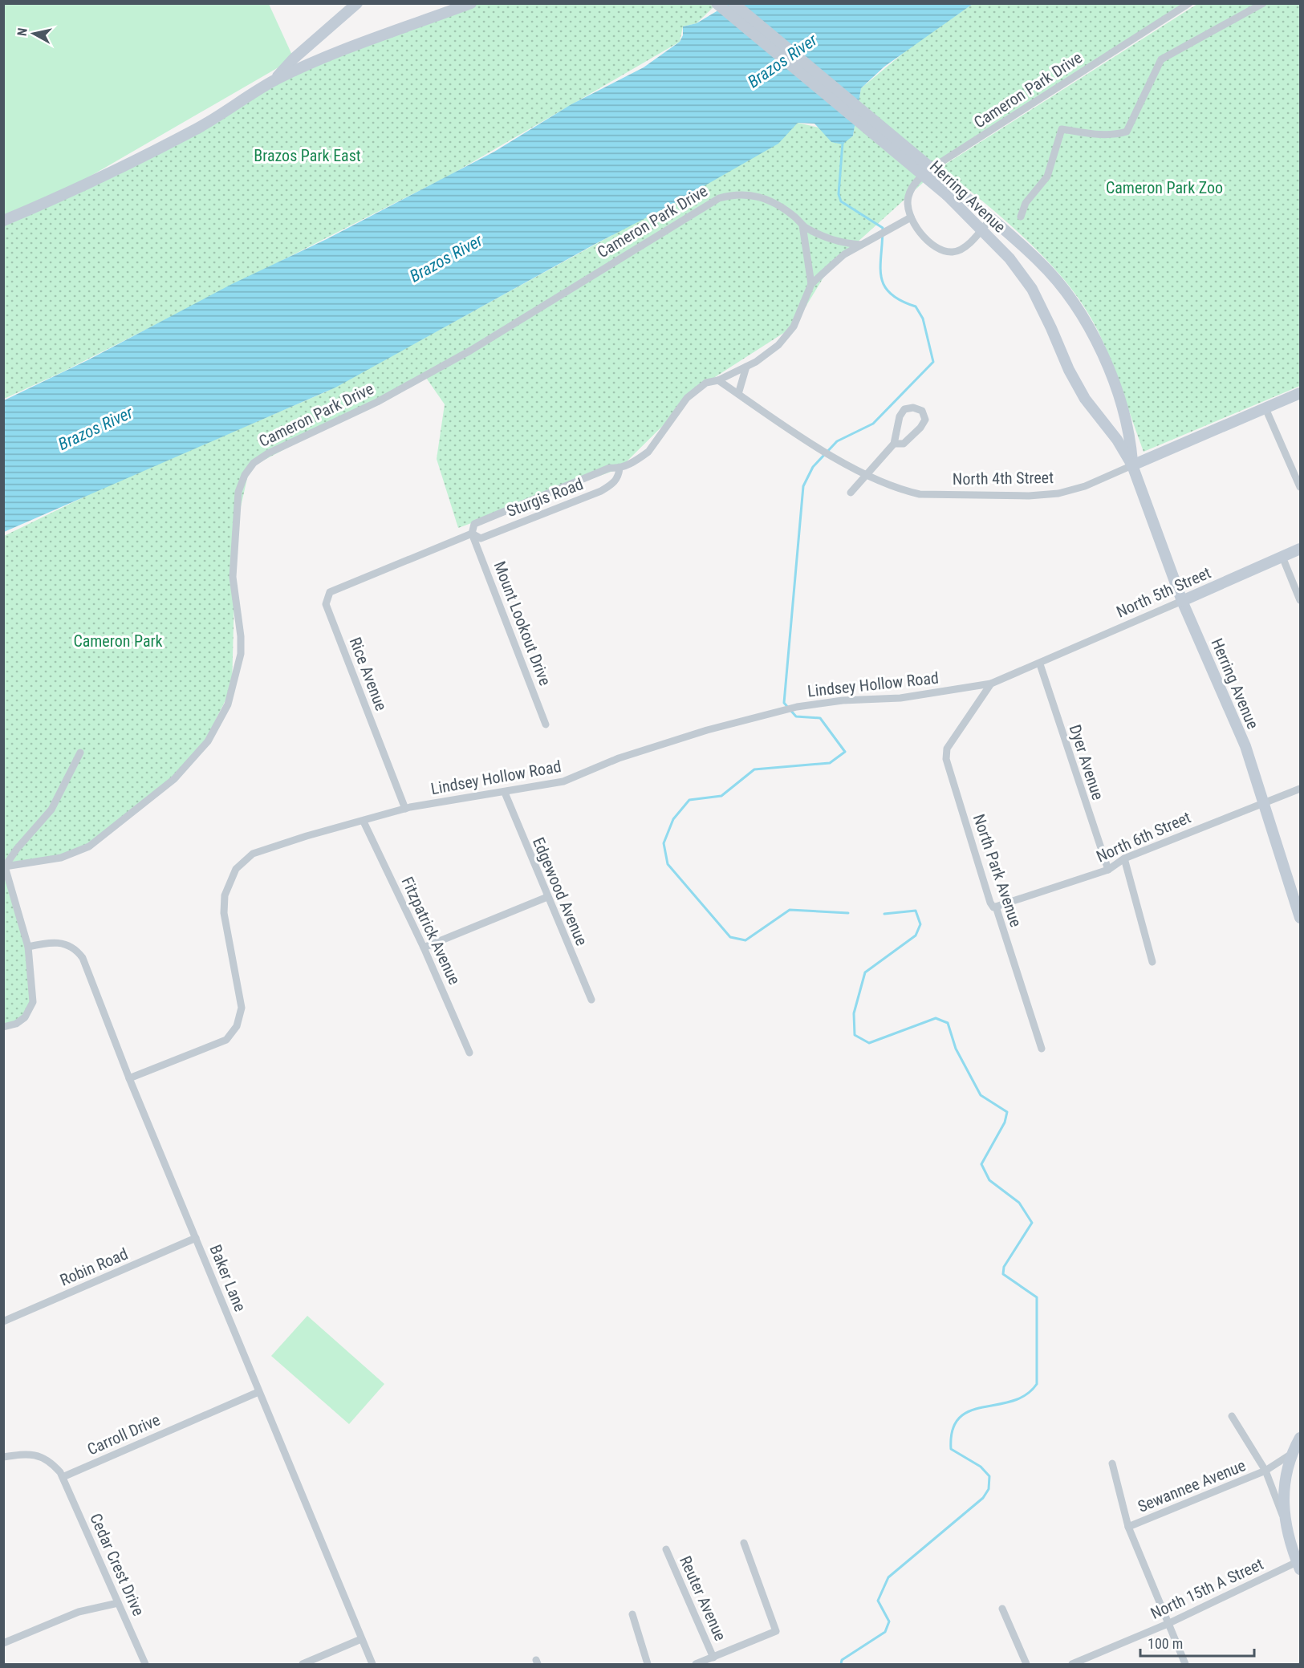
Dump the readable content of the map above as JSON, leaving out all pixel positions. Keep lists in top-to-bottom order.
{
  "streets": {
    "main road": ["Herring Avenue", "North 4th Street", "North 5th Street"],
    "street": [
      "Cameron Park Drive",
      "Sturgis Road",
      "Mount Lookout Drive",
      "Rice Avenue",
      "Lindsey Hollow Road",
      "Dyer Avenue",
      "North 6th Street",
      "North Park Avenue",
      "Edgewood Avenue",
      "Fitzpatrick Avenue",
      "Robin Road",
      "Baker Lane",
      "Carroll Drive",
      "Sewannee Avenue",
      "Cedar Crest Drive",
      "North 15th A Street",
      "Reuter Avenue"
    ]
  },
  "crossings": [
    ["Cameron Park Drive", "Sturgis Road"],
    ["Herring Avenue", "North 4th Street"],
    ["Herring Avenue", "North 5th Street"],
    ["Herring Avenue", "North 6th Street"],
    ["North 4th Street", "Sturgis Road"],
    ["Sturgis Road", "Mount Lookout Drive"],
    ["Sturgis Road", "Rice Avenue"],
    ["North 5th Street", "Lindsey Hollow Road"],
    ["North 5th Street", "Dyer Avenue"],
    ["Rice Avenue", "Lindsey Hollow Road"],
    ["Lindsey Hollow Road", "Dyer Avenue"],
    ["Lindsey Hollow Road", "North Park Avenue"],
    ["Lindsey Hollow Road", "Edgewood Avenue"],
    ["Lindsey Hollow Road", "Fitzpatrick Avenue"],
    ["Lindsey Hollow Road", "Baker Lane"],
    ["Dyer Avenue", "North 6th Street"],
    ["North 6th Street", "North Park Avenue"],
    ["Robin Road", "Baker Lane"],
    ["Baker Lane", "Carroll Drive"],
    ["Carroll Drive", "Cedar Crest Drive"]
  ],
  "water": ["Brazos River"],
  "parks": ["Brazos Park East", "Cameron Park Zoo", "Cameron Park"],
  "scale_bar": "100 m",
  "north": "left"
}
